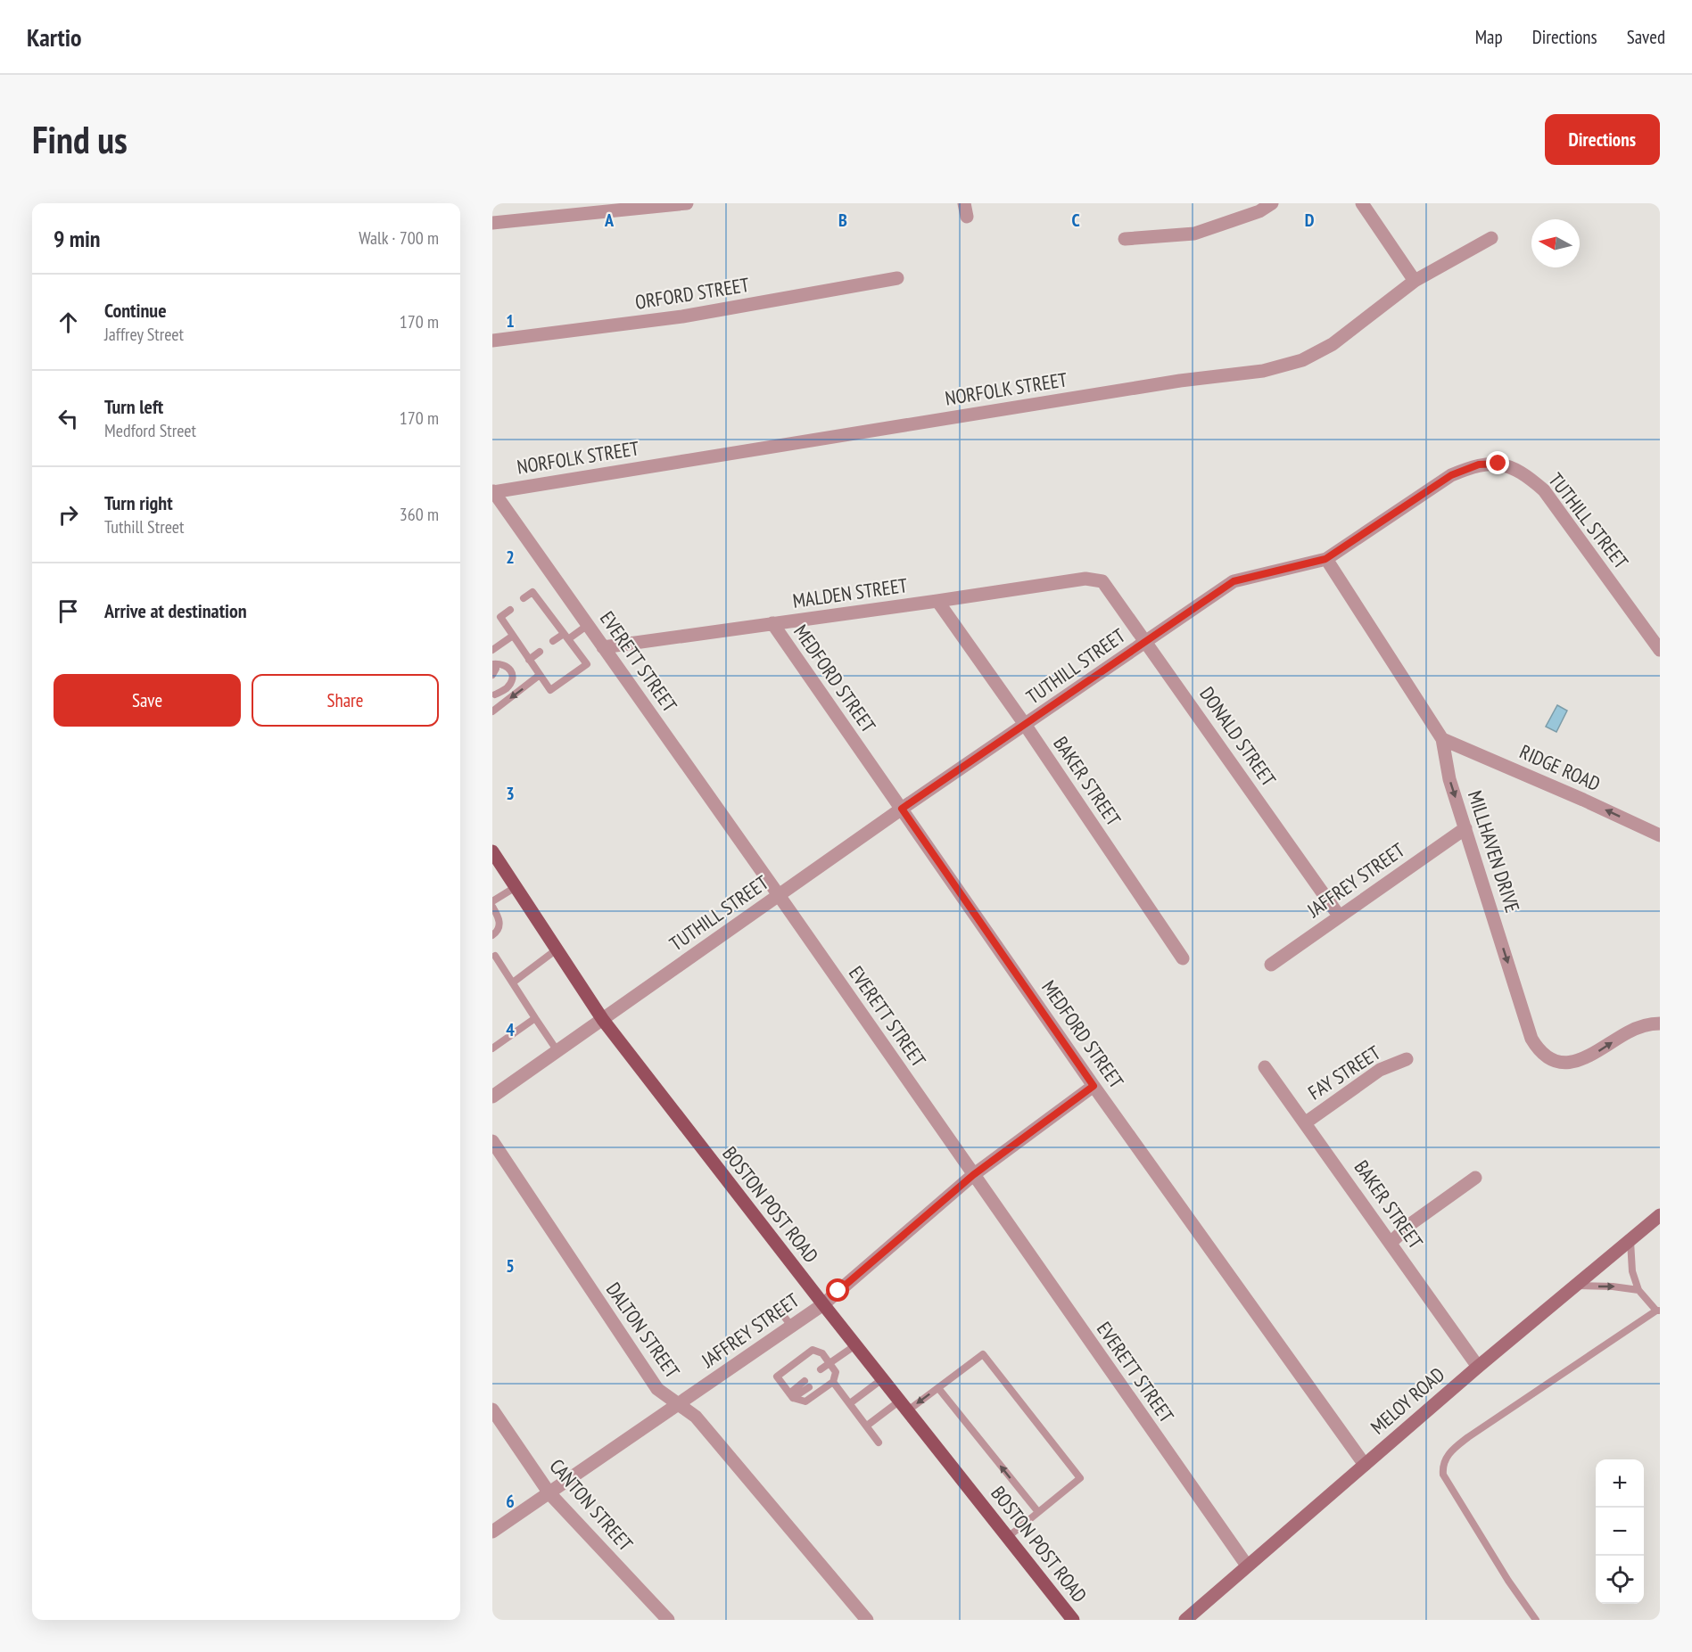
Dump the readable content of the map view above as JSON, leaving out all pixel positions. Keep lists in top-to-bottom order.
{
  "streets": {
    "main road": ["BOSTON POST ROAD", "MELOY ROAD"],
    "street": [
      "ORFORD STREET",
      "NORFOLK STREET",
      "TUTHILL STREET",
      "MALDEN STREET",
      "EVERETT STREET",
      "MEDFORD STREET",
      "DONALD STREET",
      "RIDGE ROAD",
      "BAKER STREET",
      "MILLHAVEN DRIVE",
      "JAFFREY STREET",
      "FAY STREET",
      "DALTON STREET",
      "CANTON STREET"
    ]
  },
  "crossings": [
    ["NORFOLK STREET", "EVERETT STREET"],
    ["TUTHILL STREET", "EVERETT STREET"],
    ["TUTHILL STREET", "MEDFORD STREET"],
    ["TUTHILL STREET", "DONALD STREET"],
    ["TUTHILL STREET", "BAKER STREET"],
    ["TUTHILL STREET", "MILLHAVEN DRIVE"],
    ["TUTHILL STREET", "BOSTON POST ROAD"],
    ["MALDEN STREET", "EVERETT STREET"],
    ["MALDEN STREET", "MEDFORD STREET"],
    ["MALDEN STREET", "DONALD STREET"],
    ["MALDEN STREET", "BAKER STREET"],
    ["EVERETT STREET", "JAFFREY STREET"],
    ["EVERETT STREET", "MELOY ROAD"],
    ["MEDFORD STREET", "JAFFREY STREET"],
    ["MEDFORD STREET", "MELOY ROAD"],
    ["DONALD STREET", "JAFFREY STREET"],
    ["RIDGE ROAD", "MILLHAVEN DRIVE"],
    ["BAKER STREET", "FAY STREET"],
    ["BAKER STREET", "MELOY ROAD"],
    ["MILLHAVEN DRIVE", "JAFFREY STREET"],
    ["JAFFREY STREET", "BOSTON POST ROAD"],
    ["JAFFREY STREET", "DALTON STREET"],
    ["JAFFREY STREET", "CANTON STREET"]
  ],
  "one_way": ["RIDGE ROAD"],
  "north": "left",
  "page": {
    "header": "Kartio",
    "nav": ["Map", "Directions", "Saved"],
    "buttons": [
      "Directions",
      ["Save", "Share"]
    ],
    "title": "Find us",
    "heading": ["9 min", "Walk · 700 m"],
    "list": [
      ["Continue", "Jaffrey Street", "170 m"],
      ["Turn left", "Medford Street", "170 m"],
      ["Turn right", "Tuthill Street", "360 m"],
      "Arrive at destination"
    ],
    "map_buttons": ["+", "−"]
  },
  "grid": {
    "columns": [
      "A",
      "B",
      "C",
      "D"
    ],
    "rows": [
      "1",
      "2",
      "3",
      "4",
      "5",
      "6"
    ]
  }
}
